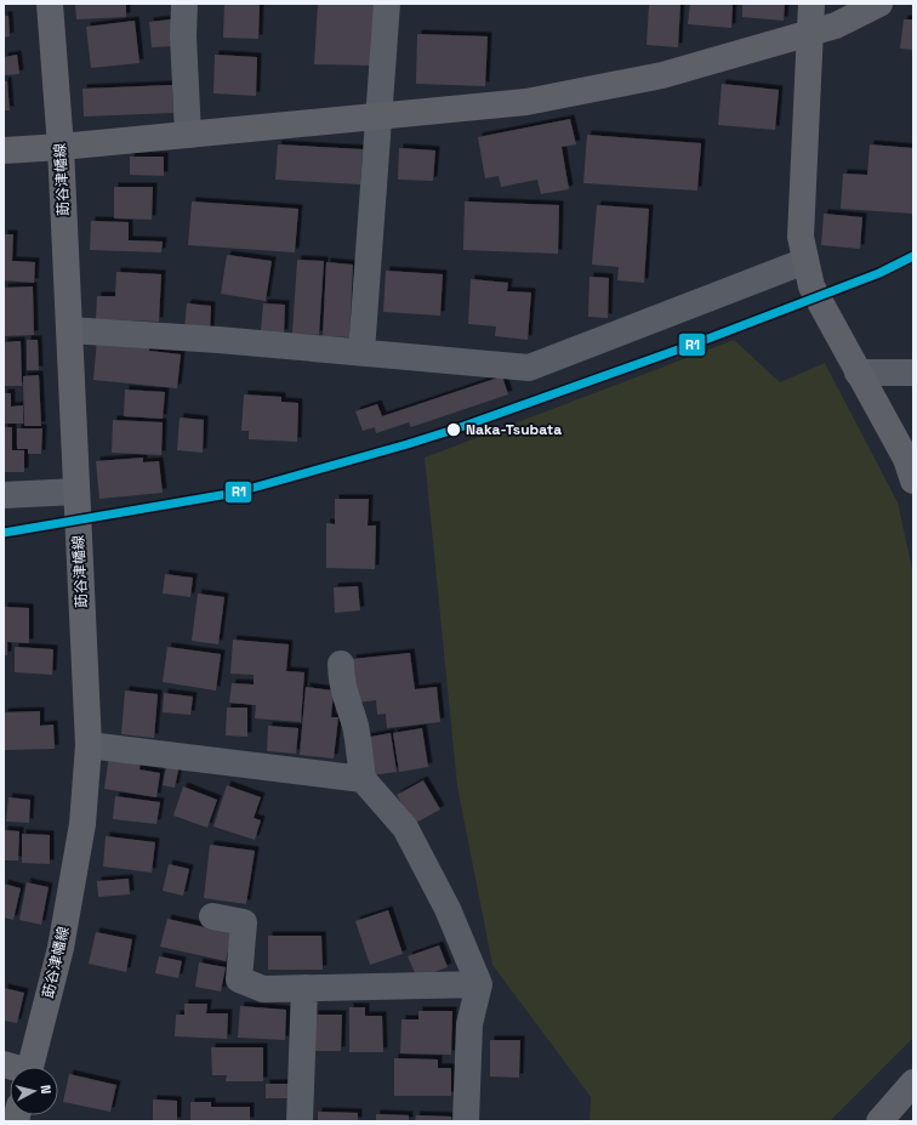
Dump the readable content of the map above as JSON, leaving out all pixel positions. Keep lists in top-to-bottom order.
{
  "streets": {
    "street": ["莇谷津幡線"]
  },
  "places": ["Naka-Tsubata"],
  "lines": ["transit line R1"],
  "north": "right"
}
